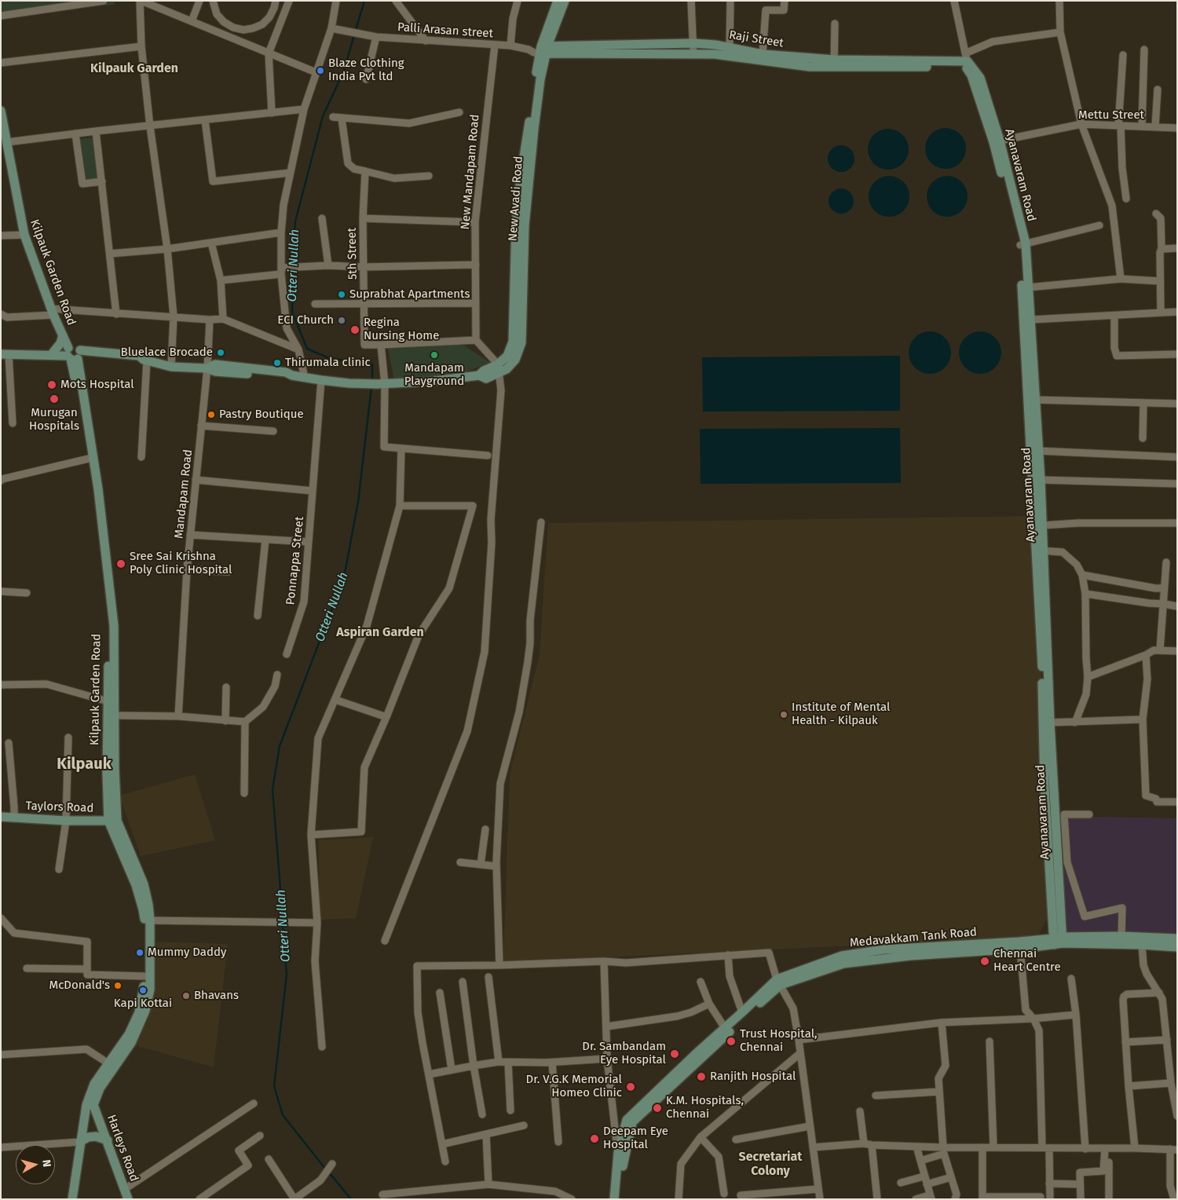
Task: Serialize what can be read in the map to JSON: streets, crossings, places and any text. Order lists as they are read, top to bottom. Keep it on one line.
{"streets":{"main road":["Raji Street","Ayanavaram Road","New Avadi Road","Kilpauk Garden Road","Taylors Road","Medavakkam Tank Road","Harleys Road"],"street":["Palli Arasan street","Mettu Street","New Mandapam Road","5th Street","Mandapam Road","Ponnappa Street"]},"crossings":[["Palli Arasan street","Raji Street"],["Palli Arasan street","New Mandapam Road"],["Palli Arasan street","New Avadi Road"],["Raji Street","Ayanavaram Road"],["Raji Street","New Avadi Road"],["Mettu Street","Ayanavaram Road"],["Ayanavaram Road","Medavakkam Tank Road"],["New Avadi Road","Kilpauk Garden Road"],["New Avadi Road","Mandapam Road"],["New Avadi Road","Ponnappa Street"],["Kilpauk Garden Road","Taylors Road"]],"districts":["Kilpauk Garden","Aspiran Garden","Kilpauk","Secretariat Colony"],"water":["Otteri Nullah"],"places":["Blaze Clothing India Pvt ltd","Suprabhat Apartments","ECI Church","Regina Nursing Home","Bluelace Brocade","Mandapam Playground","Thirumala clinic","Mots Hospital","Murugan Hospitals","Pastry Boutique","Sree Sai Krishna Poly Clinic Hospital","Institute of Mental Health - Kilpauk","Mummy Daddy","Chennai Heart Centre","McDonald's","Kapi Kottai","Bhavans","Trust Hospital, Chennai","Dr. Sambandam Eye Hospital","Ranjith Hospital","Dr. V.G.K Memorial Homeo Clinic","K.M. Hospitals, Chennai","Deepam Eye Hospital"],"north":"right"}
